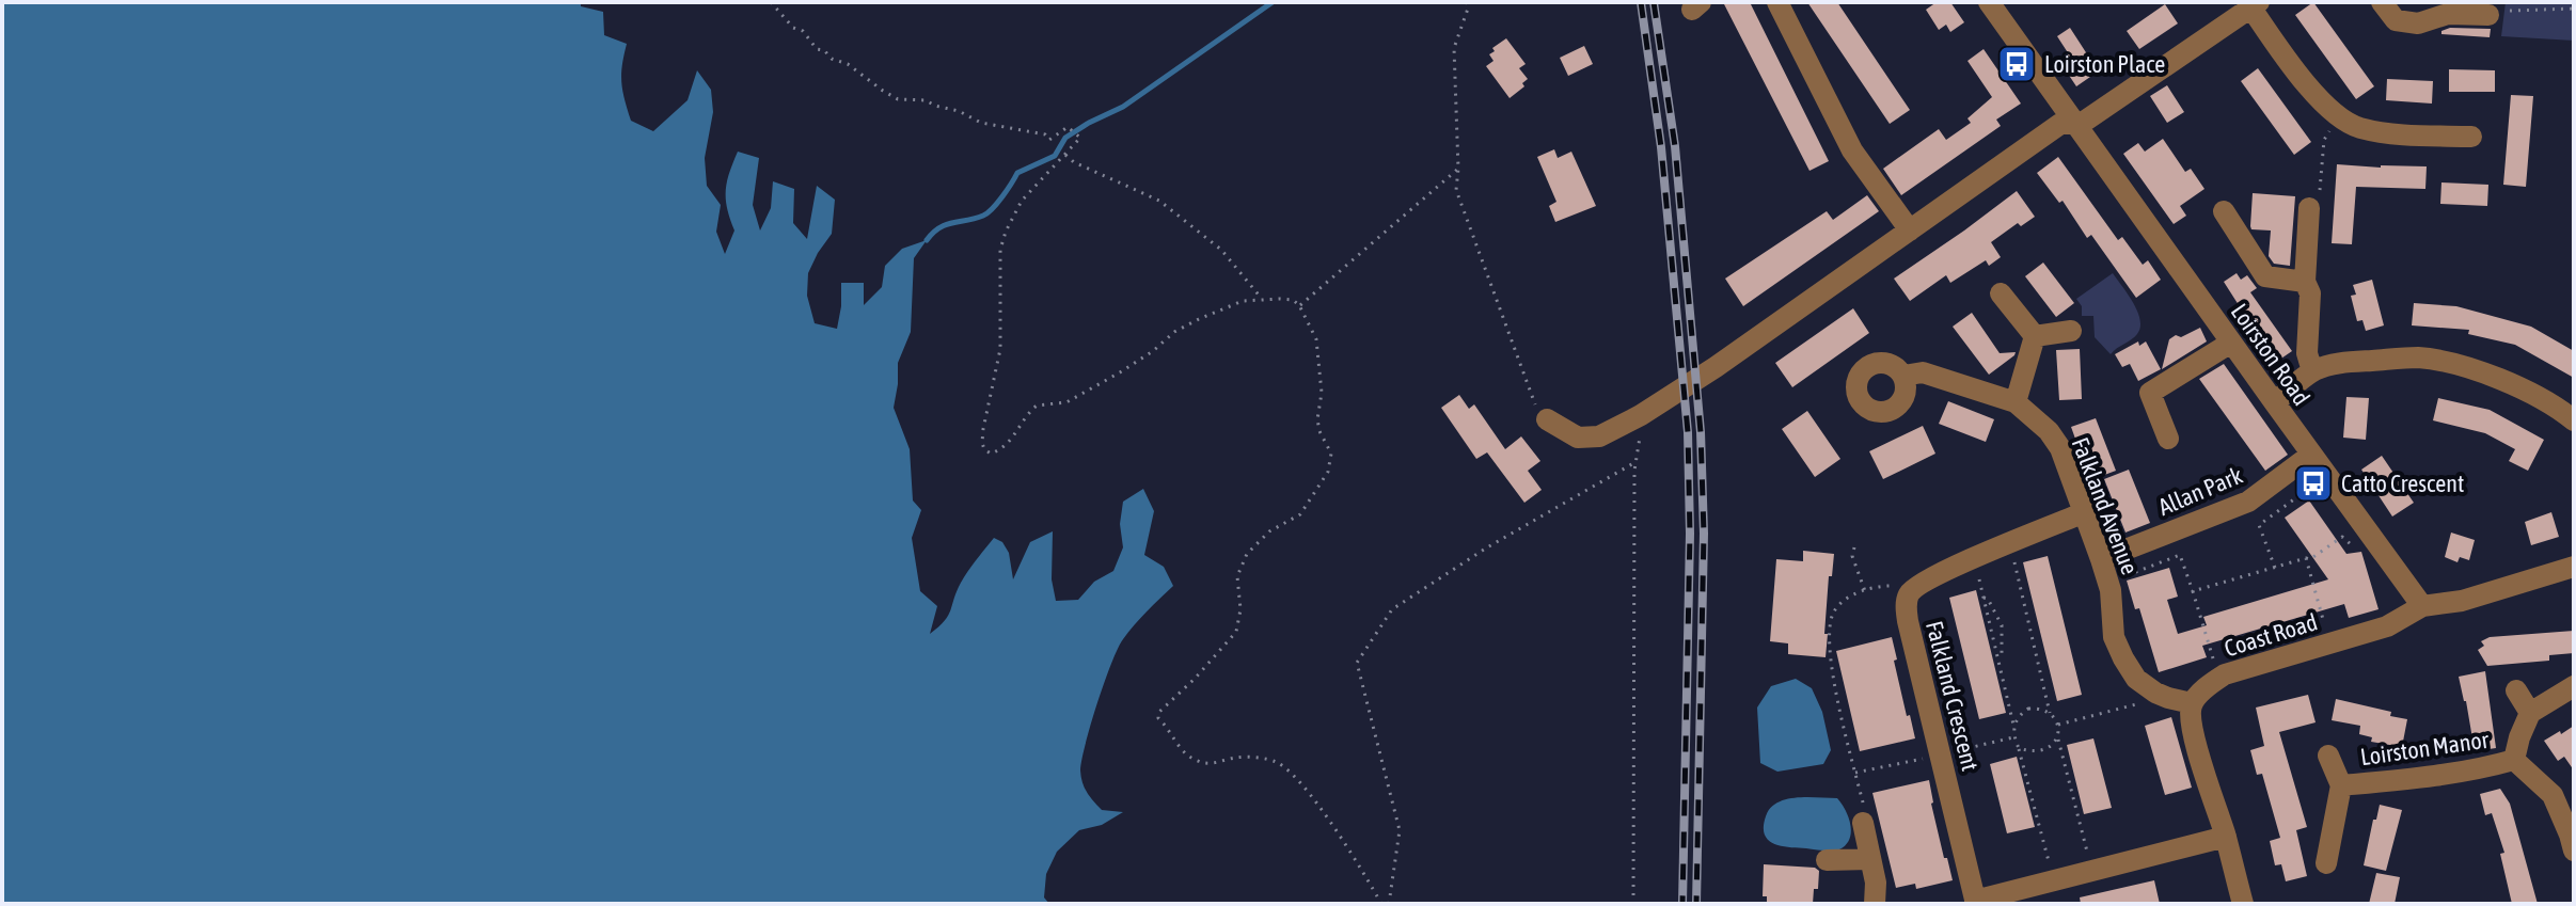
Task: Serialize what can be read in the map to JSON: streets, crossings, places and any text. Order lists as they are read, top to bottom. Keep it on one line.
{"streets":{"street":["Loirston Road","Allan Park","Falkland Avenue","Coast Road","Falkland Crescent","Loirston Manor"]},"crossings":[["Loirston Road","Allan Park"],["Loirston Road","Coast Road"],["Allan Park","Falkland Avenue"],["Falkland Avenue","Coast Road"],["Falkland Avenue","Falkland Crescent"]],"places":{"bus stop":["Loirston Place","Catto Crescent"]}}
